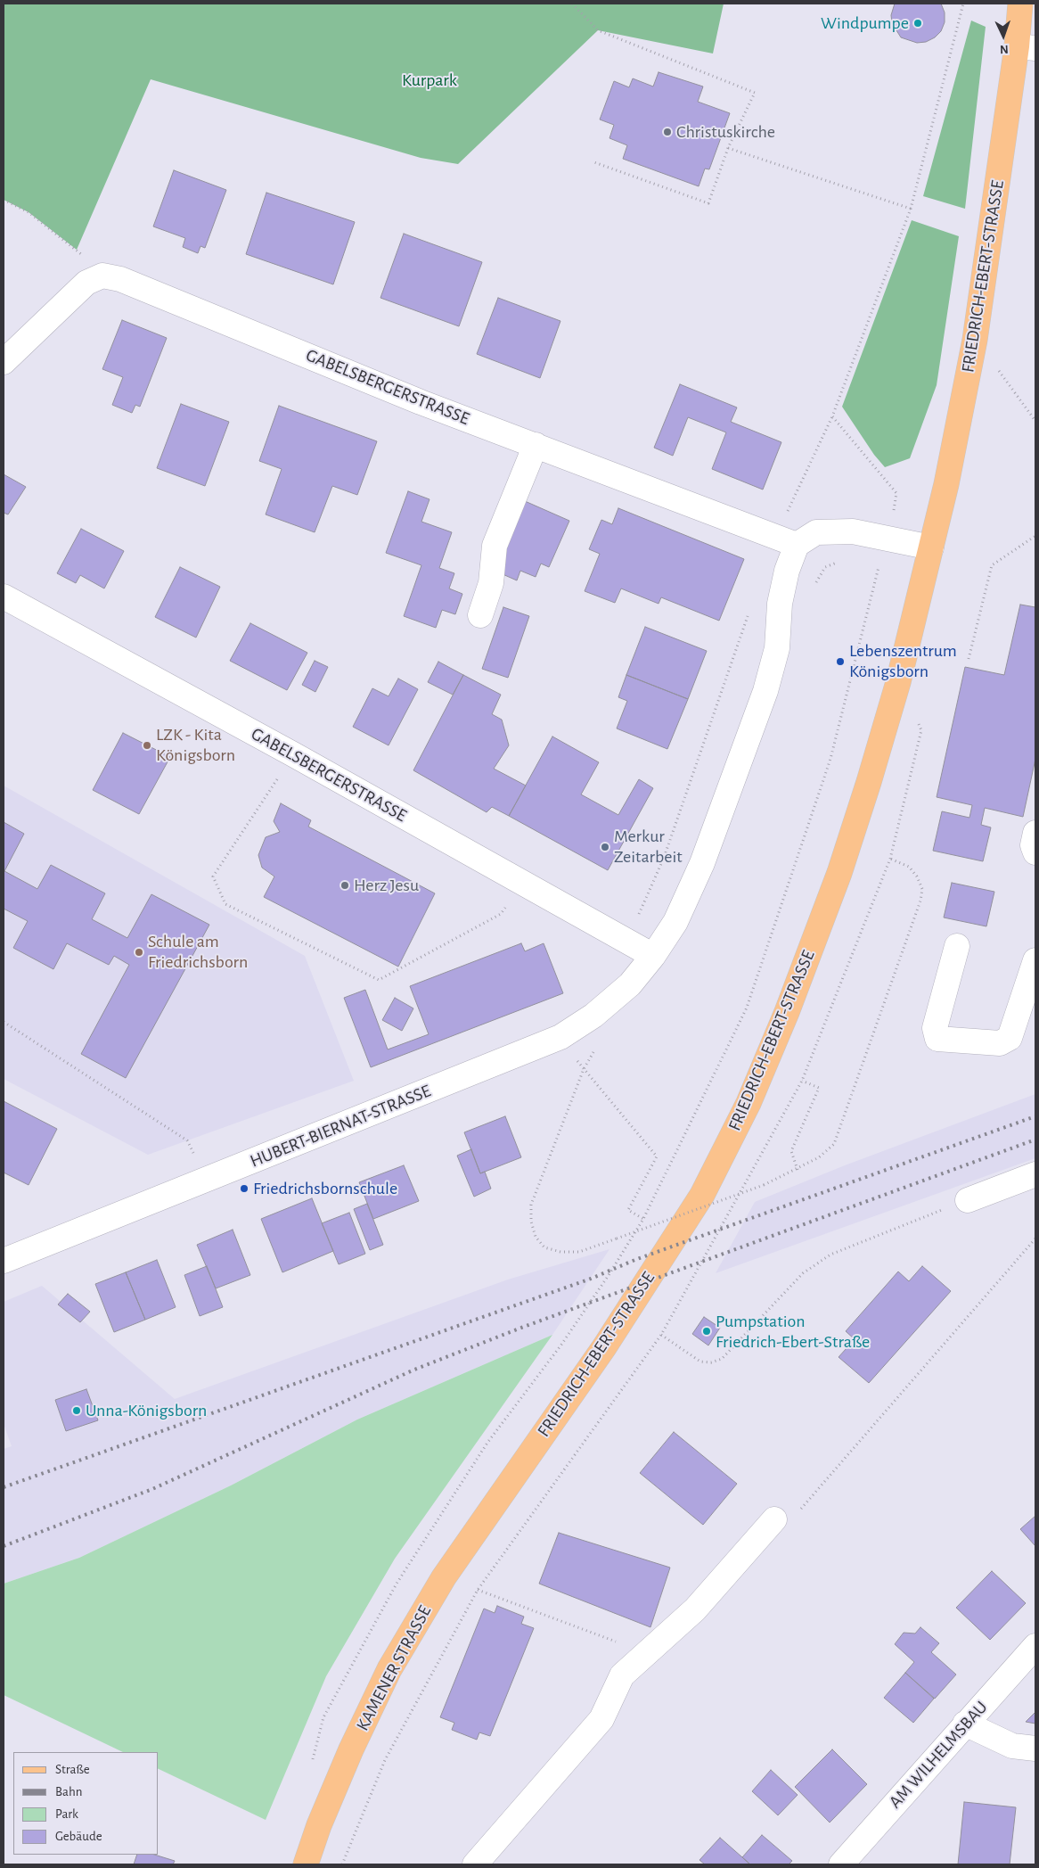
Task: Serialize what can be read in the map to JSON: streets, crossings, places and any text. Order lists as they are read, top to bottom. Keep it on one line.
{"streets":{"main road":["FRIEDRICH-EBERT-STRASSE","KAMENER STRASSE"],"street":["GABELSBERGERSTRASSE","HUBERT-BIERNAT-STRASSE","AM WILHELMSBAU"]},"crossings":[["FRIEDRICH-EBERT-STRASSE","KAMENER STRASSE"],["GABELSBERGERSTRASSE","HUBERT-BIERNAT-STRASSE"]],"parks":["Kurpark"],"places":["Windpumpe","Christuskirche","Lebenszentrum Königsborn","LZK - Kita Königsborn","Merkur Zeitarbeit","Herz Jesu","Schule am Friedrichsborn","Friedrichsbornschule","Pumpstation Friedrich-Ebert-Straße","Unna-Königsborn"],"legend":["Straße","Bahn","Park","Gebäude"],"north":"bottom"}
